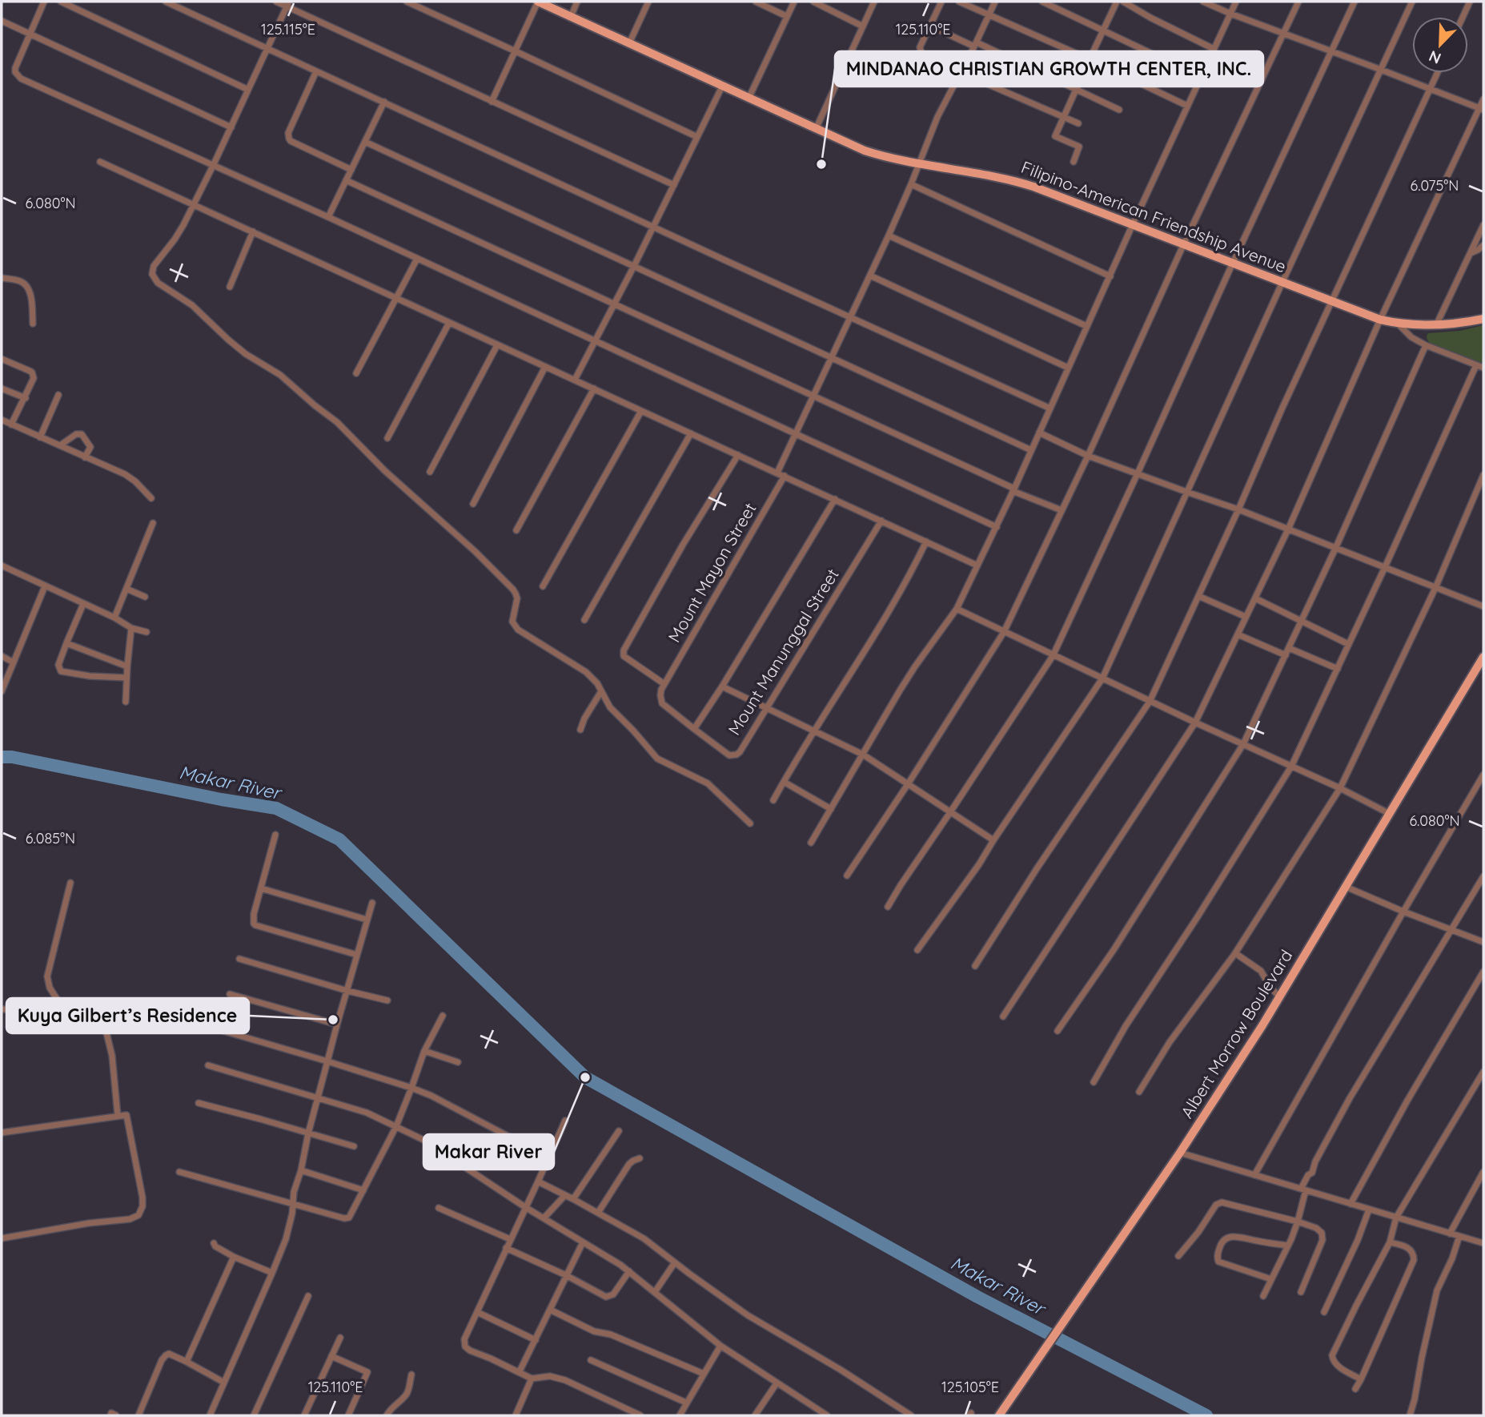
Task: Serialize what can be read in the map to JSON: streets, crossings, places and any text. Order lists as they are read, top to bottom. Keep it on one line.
{"streets":{"main road":["Filipino-American Friendship Avenue","Albert Morrow Boulevard"],"street":["Mount Mayon Street","Mount Manunggal Street"]},"water":["Makar River"],"places":["MINDANAO CHRISTIAN GROWTH CENTER, INC.","Kuya Gilbert’s Residence","Makar River"],"north":"bottom left","coordinates":["125.115°E","125.110°E","6.075°N","6.080°N","6.085°N","125.105°E"]}
